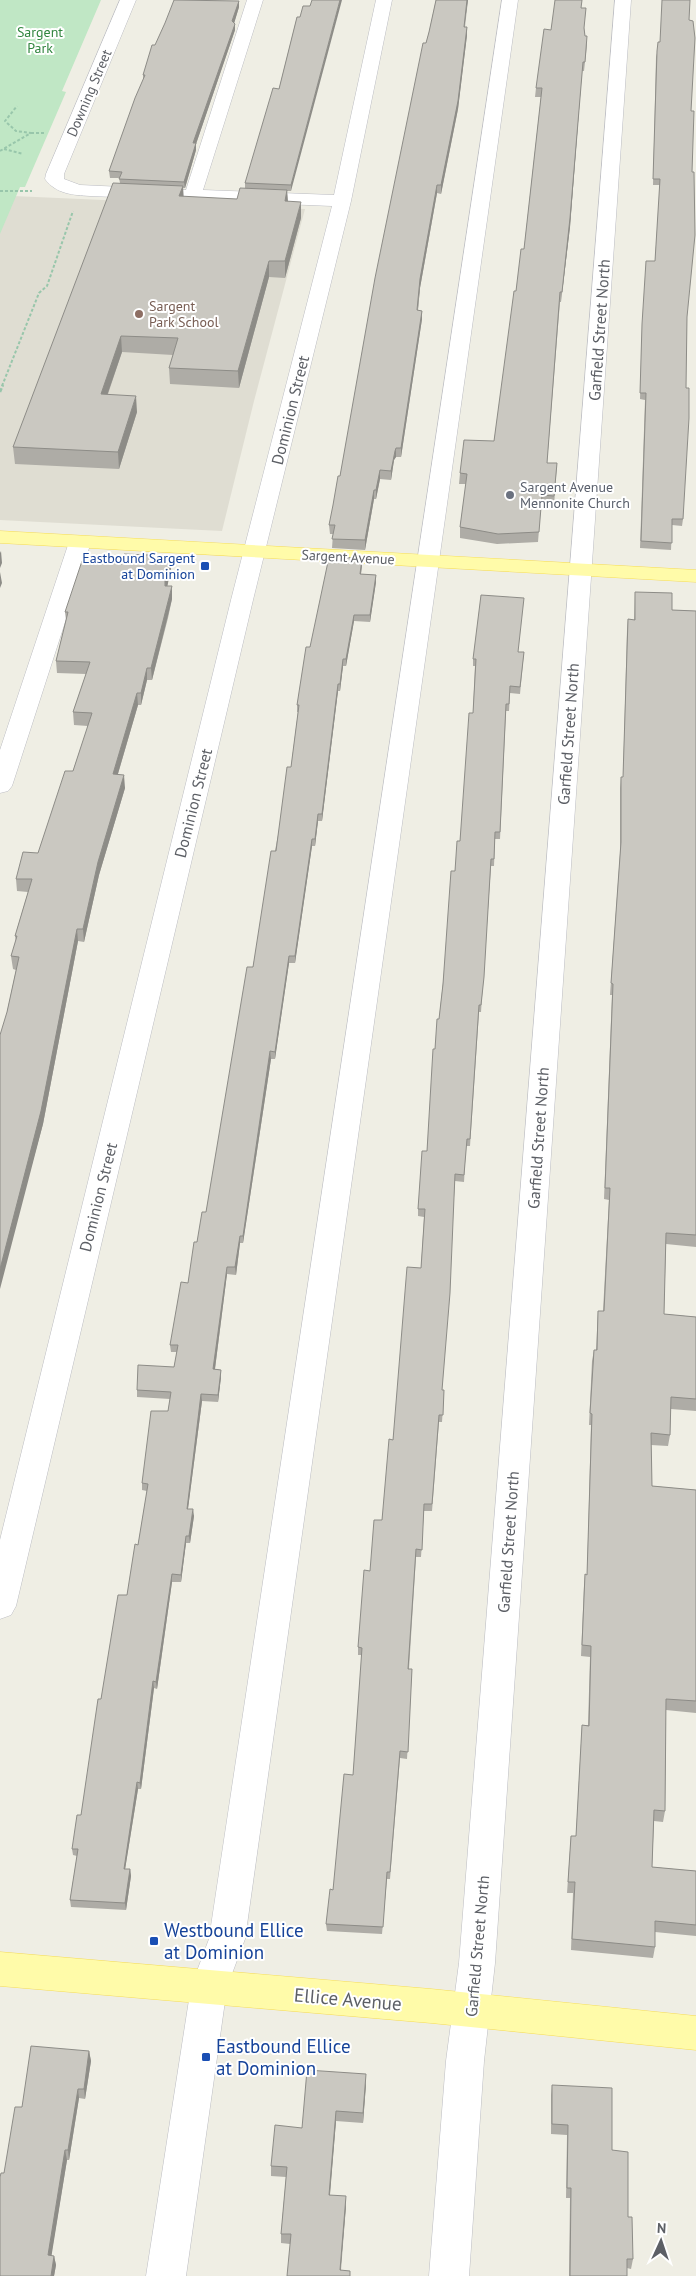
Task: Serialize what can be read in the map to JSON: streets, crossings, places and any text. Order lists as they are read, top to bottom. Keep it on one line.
{"streets":{"main road":["Sargent Avenue","Ellice Avenue"],"street":["Downing Street","Garfield Street North","Dominion Street"]},"crossings":[["Garfield Street North","Sargent Avenue"],["Garfield Street North","Ellice Avenue"],["Dominion Street","Sargent Avenue"]],"parks":["Sargent Park"],"places":{"other":["Sargent Park School","Sargent Avenue Mennonite Church"],"transit":["Eastbound Sargent at Dominion","Westbound Ellice at Dominion","Eastbound Ellice at Dominion"]},"north":"top"}
